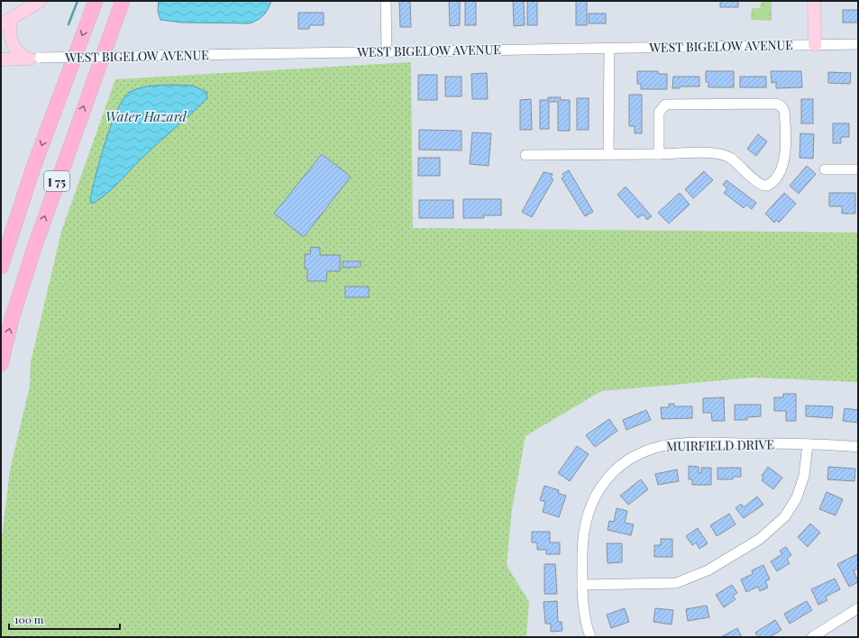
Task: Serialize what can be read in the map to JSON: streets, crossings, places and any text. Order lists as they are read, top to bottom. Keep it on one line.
{"streets":{"highway":["I 75"],"main road":["WEST BIGELOW AVENUE"],"street":["MUIRFIELD DRIVE"]},"water":["Water Hazard"],"scale_bar":"100 m"}
